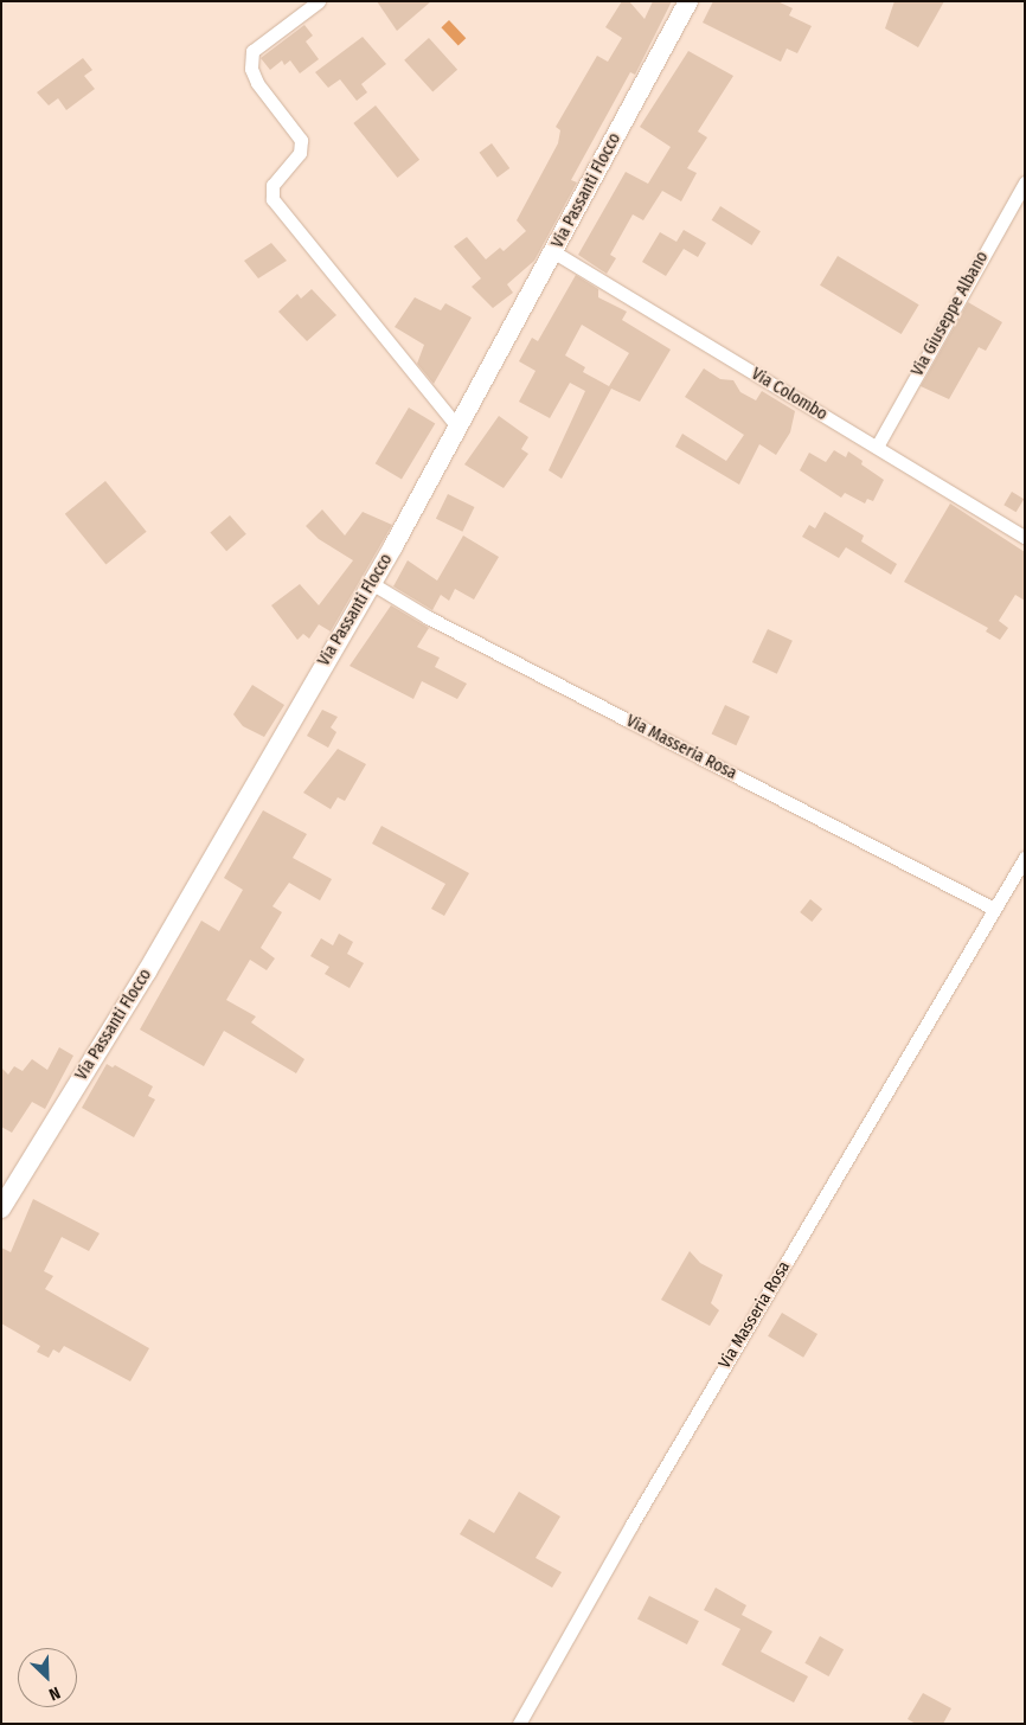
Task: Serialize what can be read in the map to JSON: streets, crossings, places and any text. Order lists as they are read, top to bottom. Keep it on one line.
{"streets":{"main road":["Via Passanti Flocco"],"street":["Via Giuseppe Albano","Via Colombo","Via Masseria Rosa"]},"crossings":[["Via Passanti Flocco","Via Colombo"],["Via Passanti Flocco","Via Masseria Rosa"],["Via Giuseppe Albano","Via Colombo"]],"north":"bottom right"}
